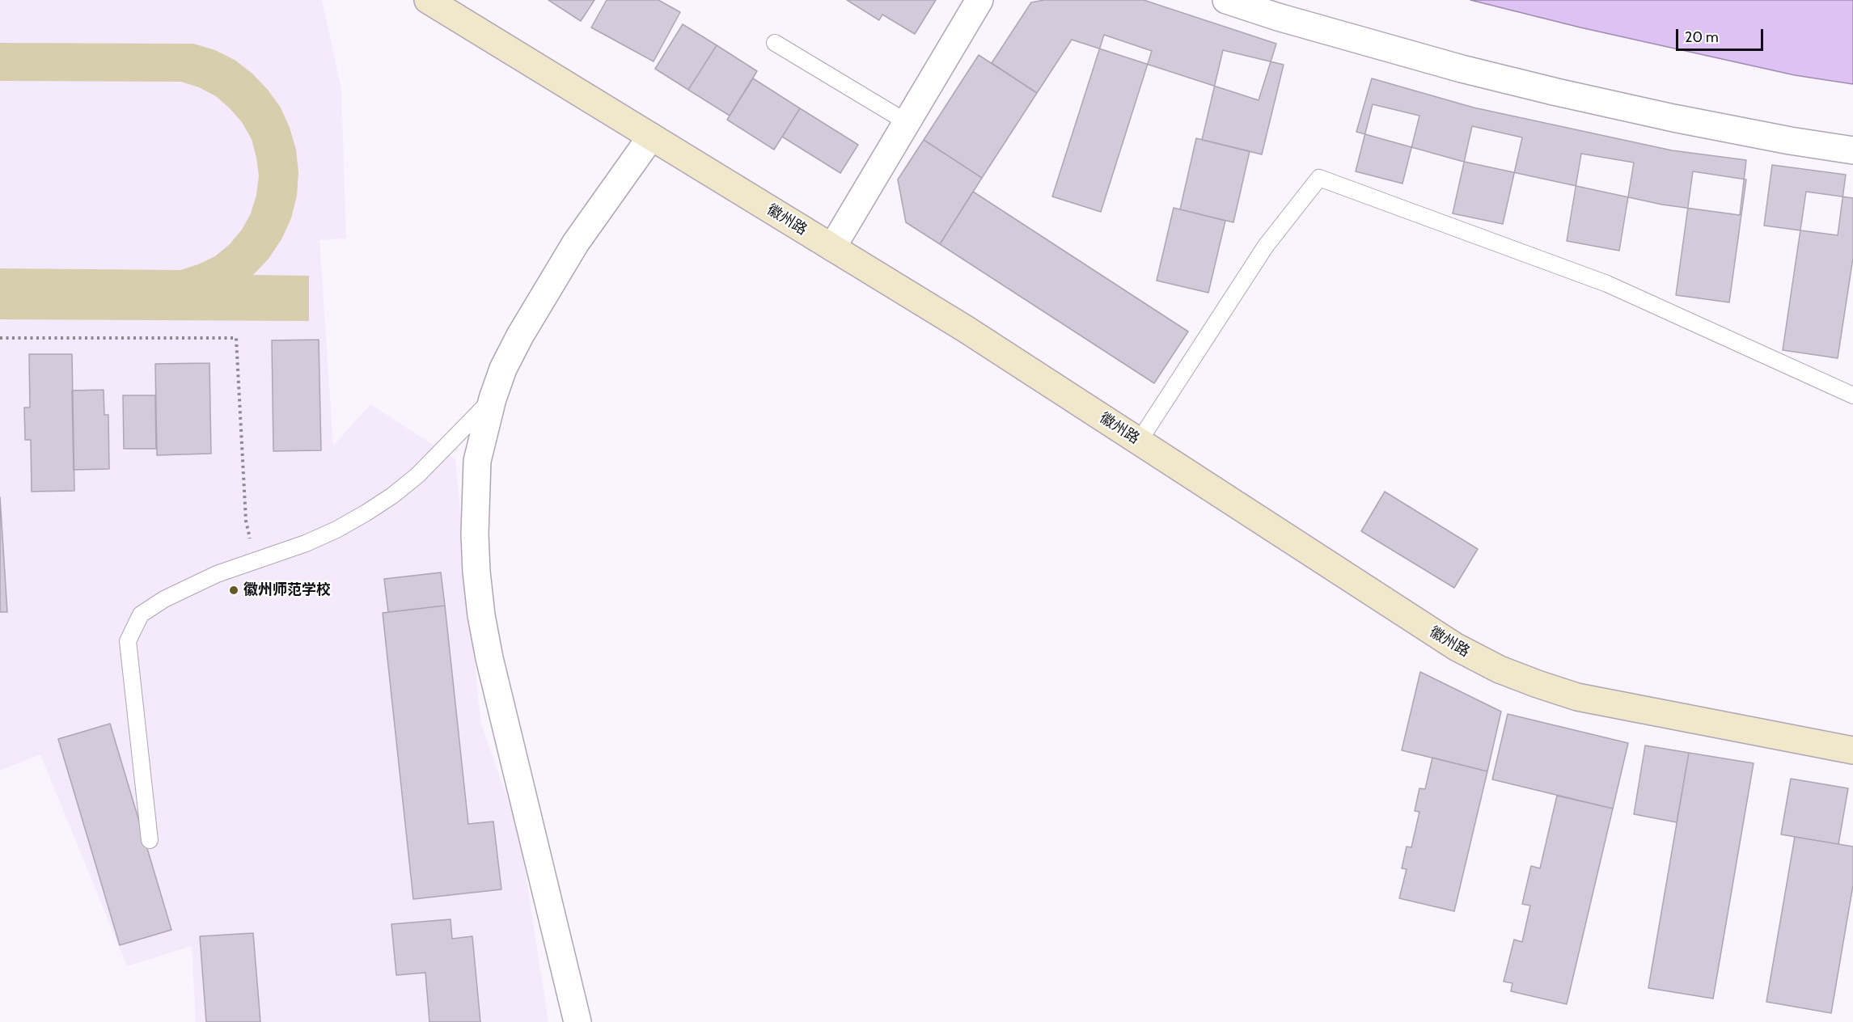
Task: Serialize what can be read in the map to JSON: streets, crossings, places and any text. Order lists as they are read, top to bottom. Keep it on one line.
{"streets":{"main road":["徽州路"]},"places":["徽州师范学校"],"scale_bar":"20 m"}
